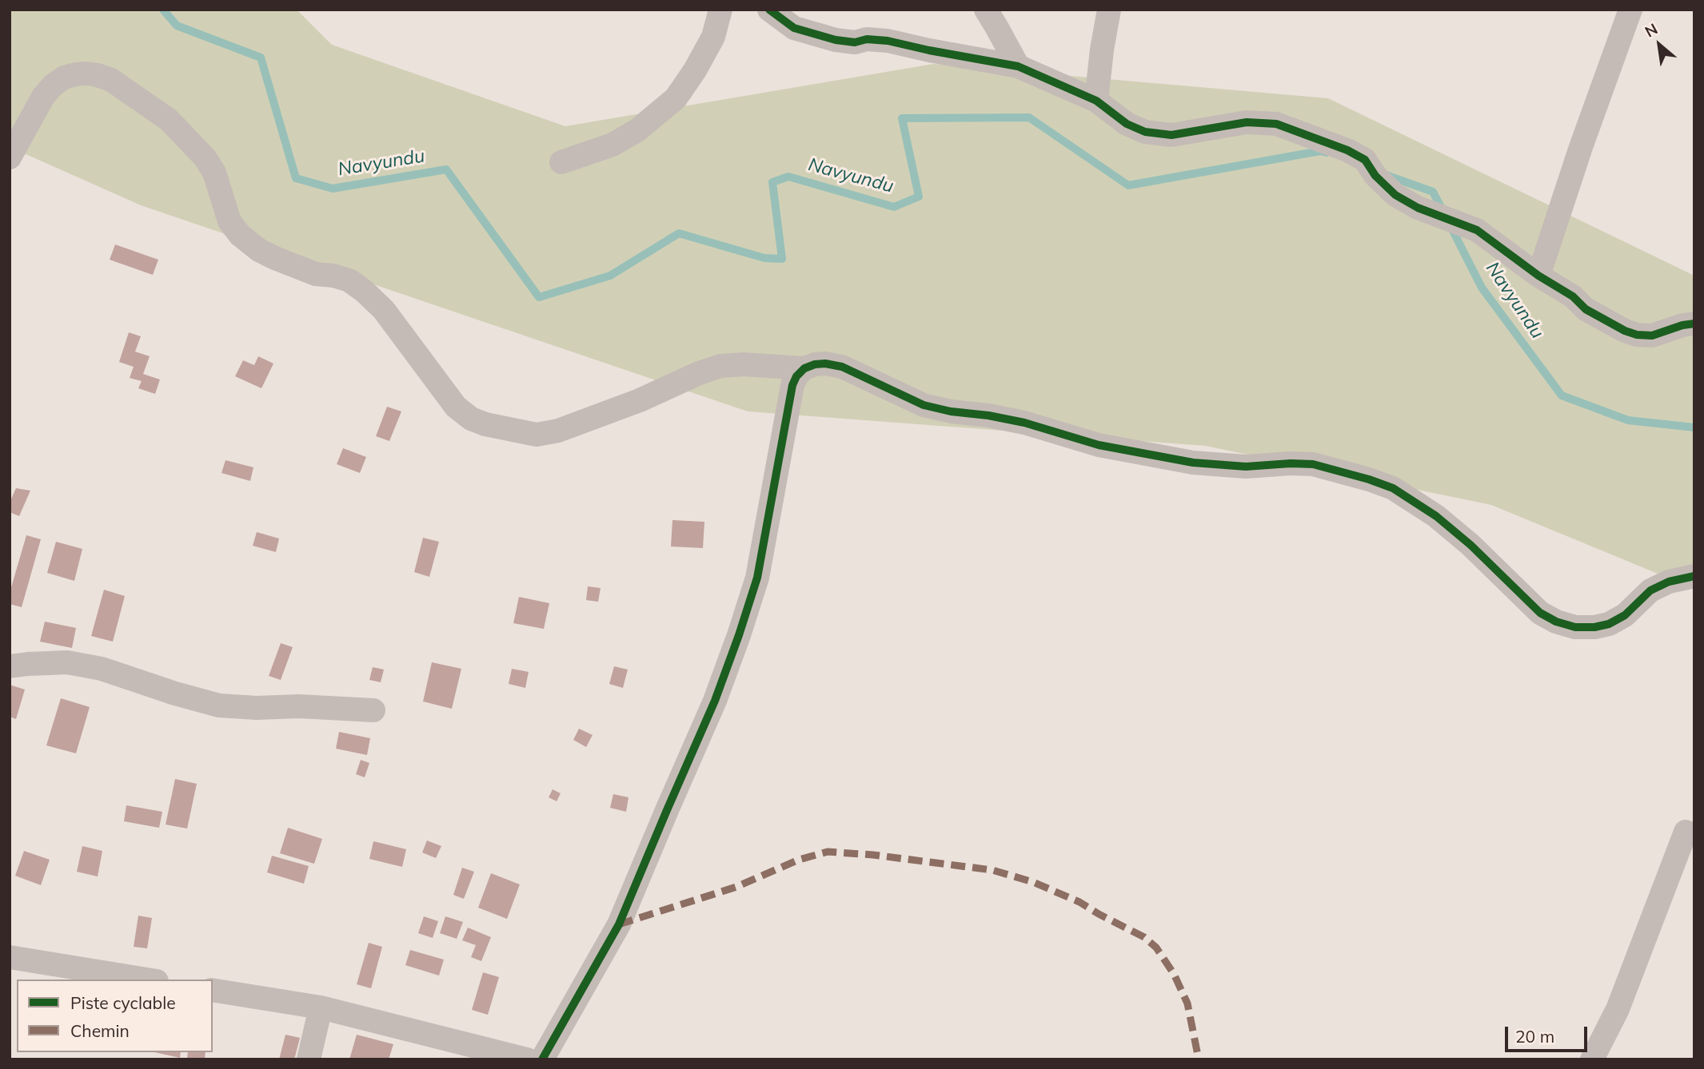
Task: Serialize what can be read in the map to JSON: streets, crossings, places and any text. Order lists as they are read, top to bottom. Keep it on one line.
{"water":["Navyundu"],"legend":["Piste cyclable","Chemin"],"scale_bar":"20 m","north":"top left"}
